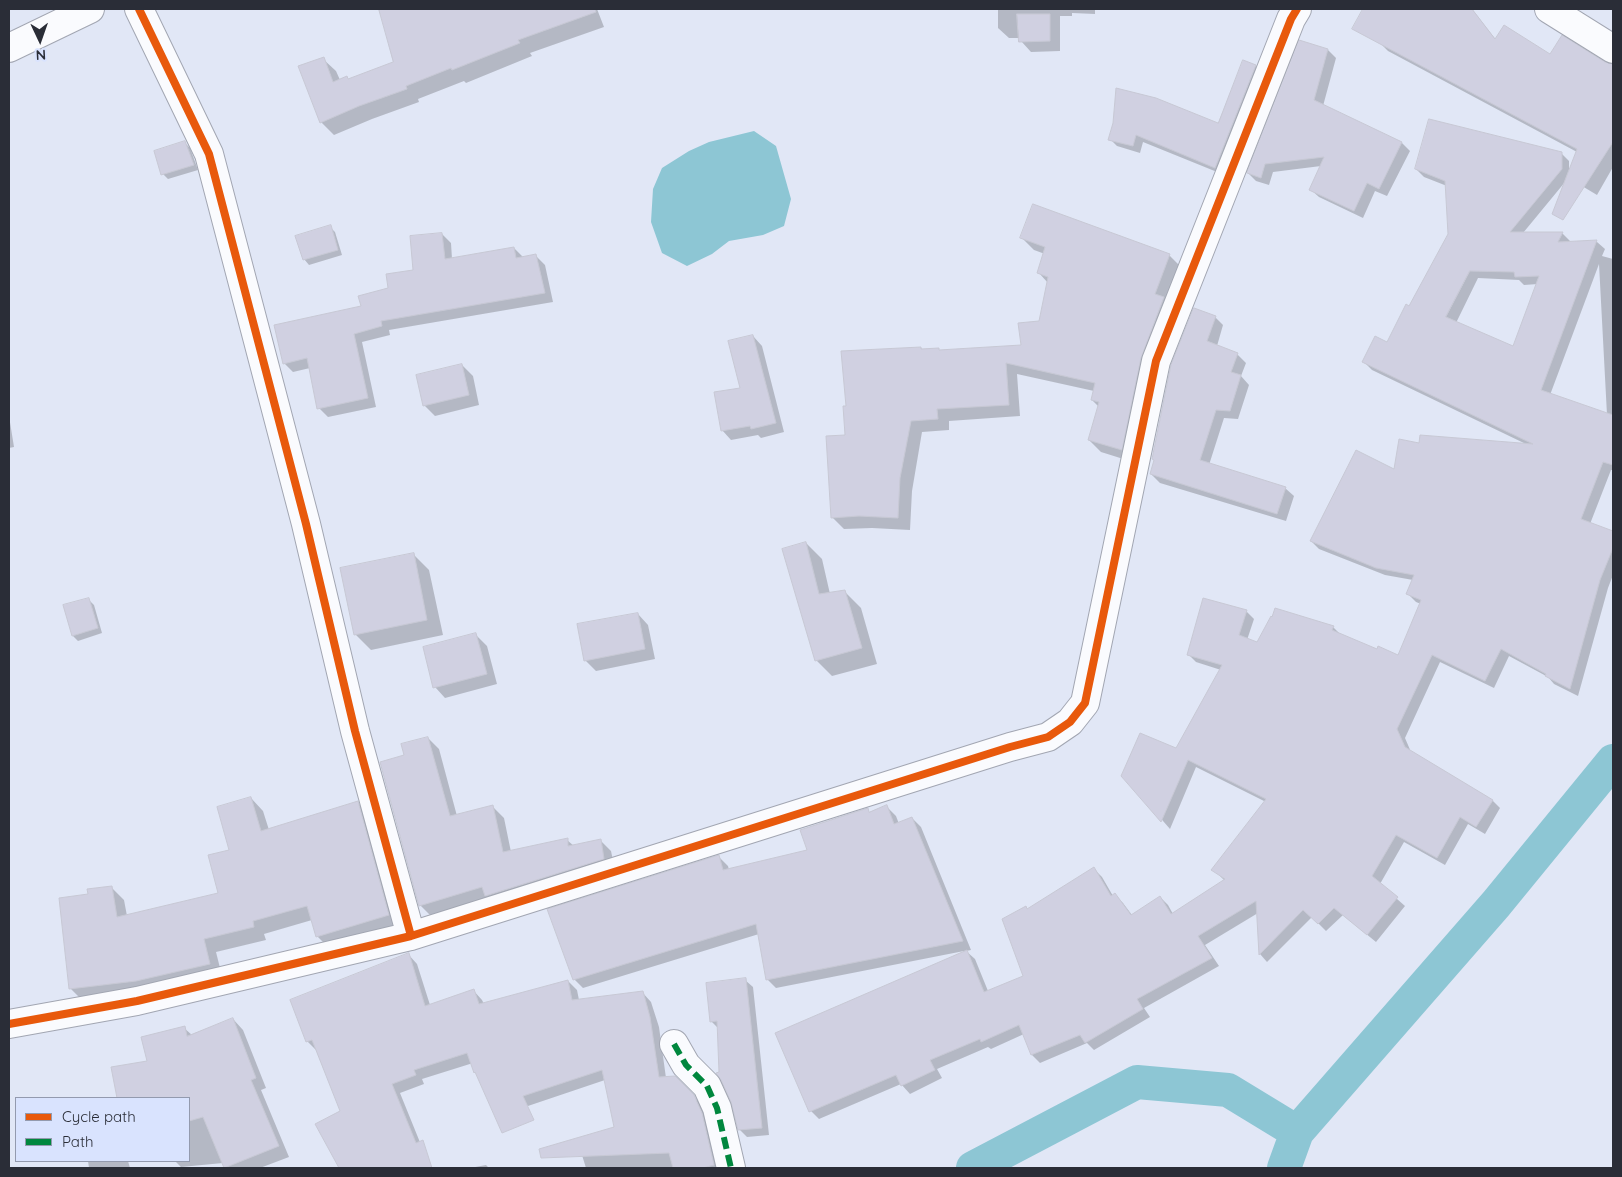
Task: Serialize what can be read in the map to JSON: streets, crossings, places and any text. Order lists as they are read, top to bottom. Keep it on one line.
{"legend":["Cycle path","Path"],"north":"bottom"}
